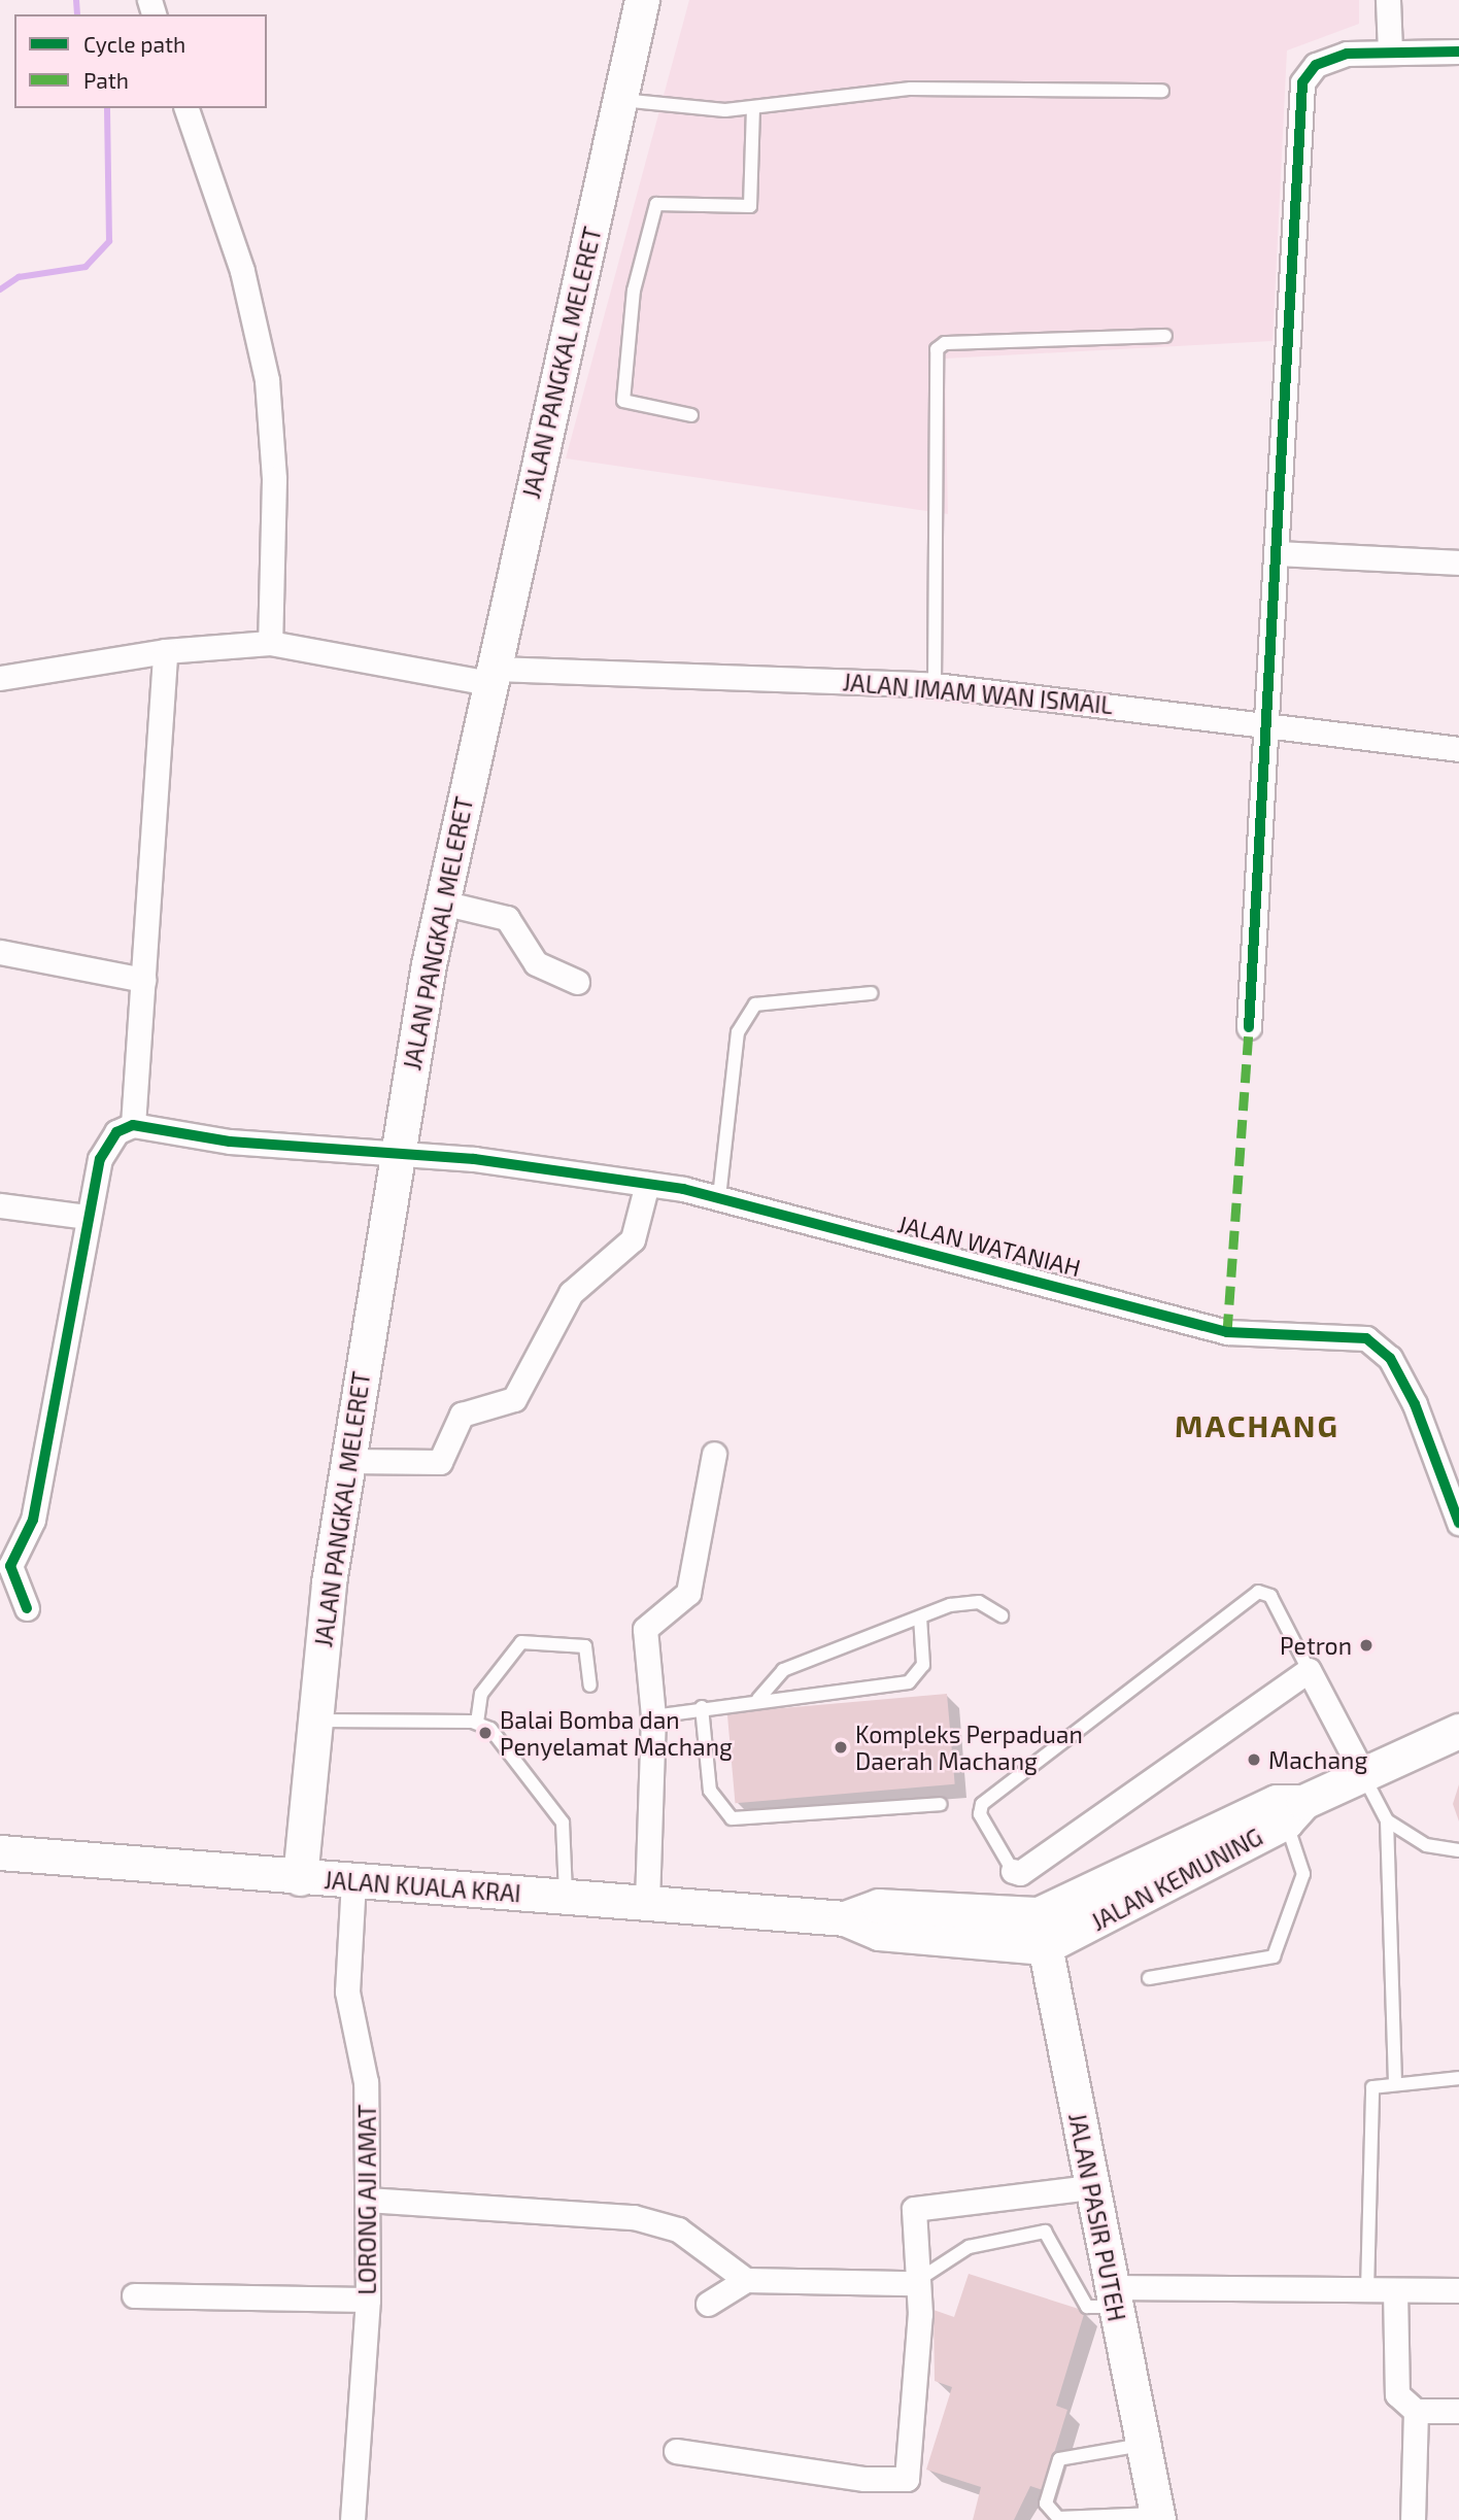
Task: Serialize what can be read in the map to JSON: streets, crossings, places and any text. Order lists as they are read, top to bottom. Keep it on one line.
{"streets":{"main road":["JALAN PANGKAL MELERET","JALAN KEMUNING","JALAN KUALA KRAI","JALAN PASIR PUTEH"],"street":["JALAN IMAM WAN ISMAIL","JALAN WATANIAH","LORONG AJI AMAT"]},"crossings":[["JALAN PANGKAL MELERET","JALAN IMAM WAN ISMAIL"],["JALAN PANGKAL MELERET","JALAN WATANIAH"],["JALAN PANGKAL MELERET","JALAN KUALA KRAI"],["JALAN KEMUNING","JALAN KUALA KRAI"],["JALAN KEMUNING","JALAN PASIR PUTEH"],["JALAN KUALA KRAI","LORONG AJI AMAT"],["JALAN KUALA KRAI","JALAN PASIR PUTEH"]],"districts":["MACHANG"],"places":["Petron","Balai Bomba dan Penyelamat Machang","Kompleks Perpaduan Daerah Machang","Machang"],"legend":["Cycle path","Path"]}
